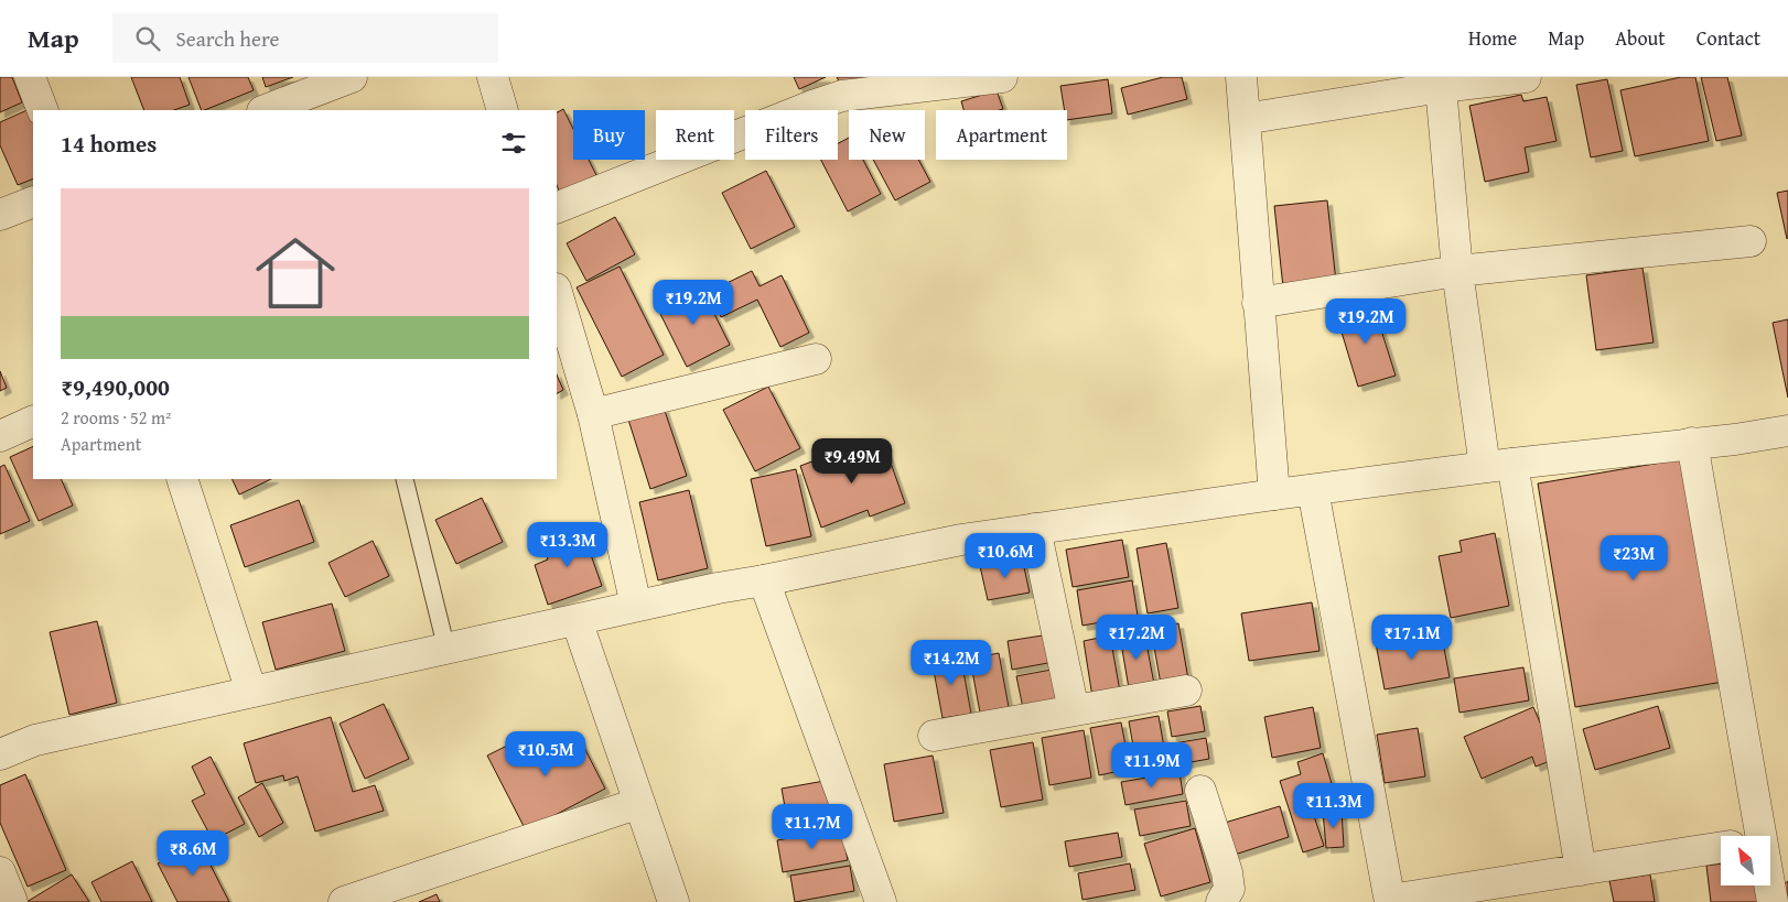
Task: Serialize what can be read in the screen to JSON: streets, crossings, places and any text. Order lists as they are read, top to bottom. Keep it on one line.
{"north":"top left","page":{"header":"Map","search":"Search here","nav":["Home","Map","About","Contact"],"chip":["Buy","Rent","Filters","New","Apartment"],"heading":"14 homes","list":[{"name":"₹9,490,000","note":"2 rooms · 52 m² · Apartment"}],"price":["₹19.2M","₹19.2M","₹9.49M","₹13.3M","₹10.6M","₹23M","₹17.2M","₹17.1M","₹14.2M","₹10.5M","₹11.9M","₹11.3M","₹11.7M","₹8.6M"]}}
